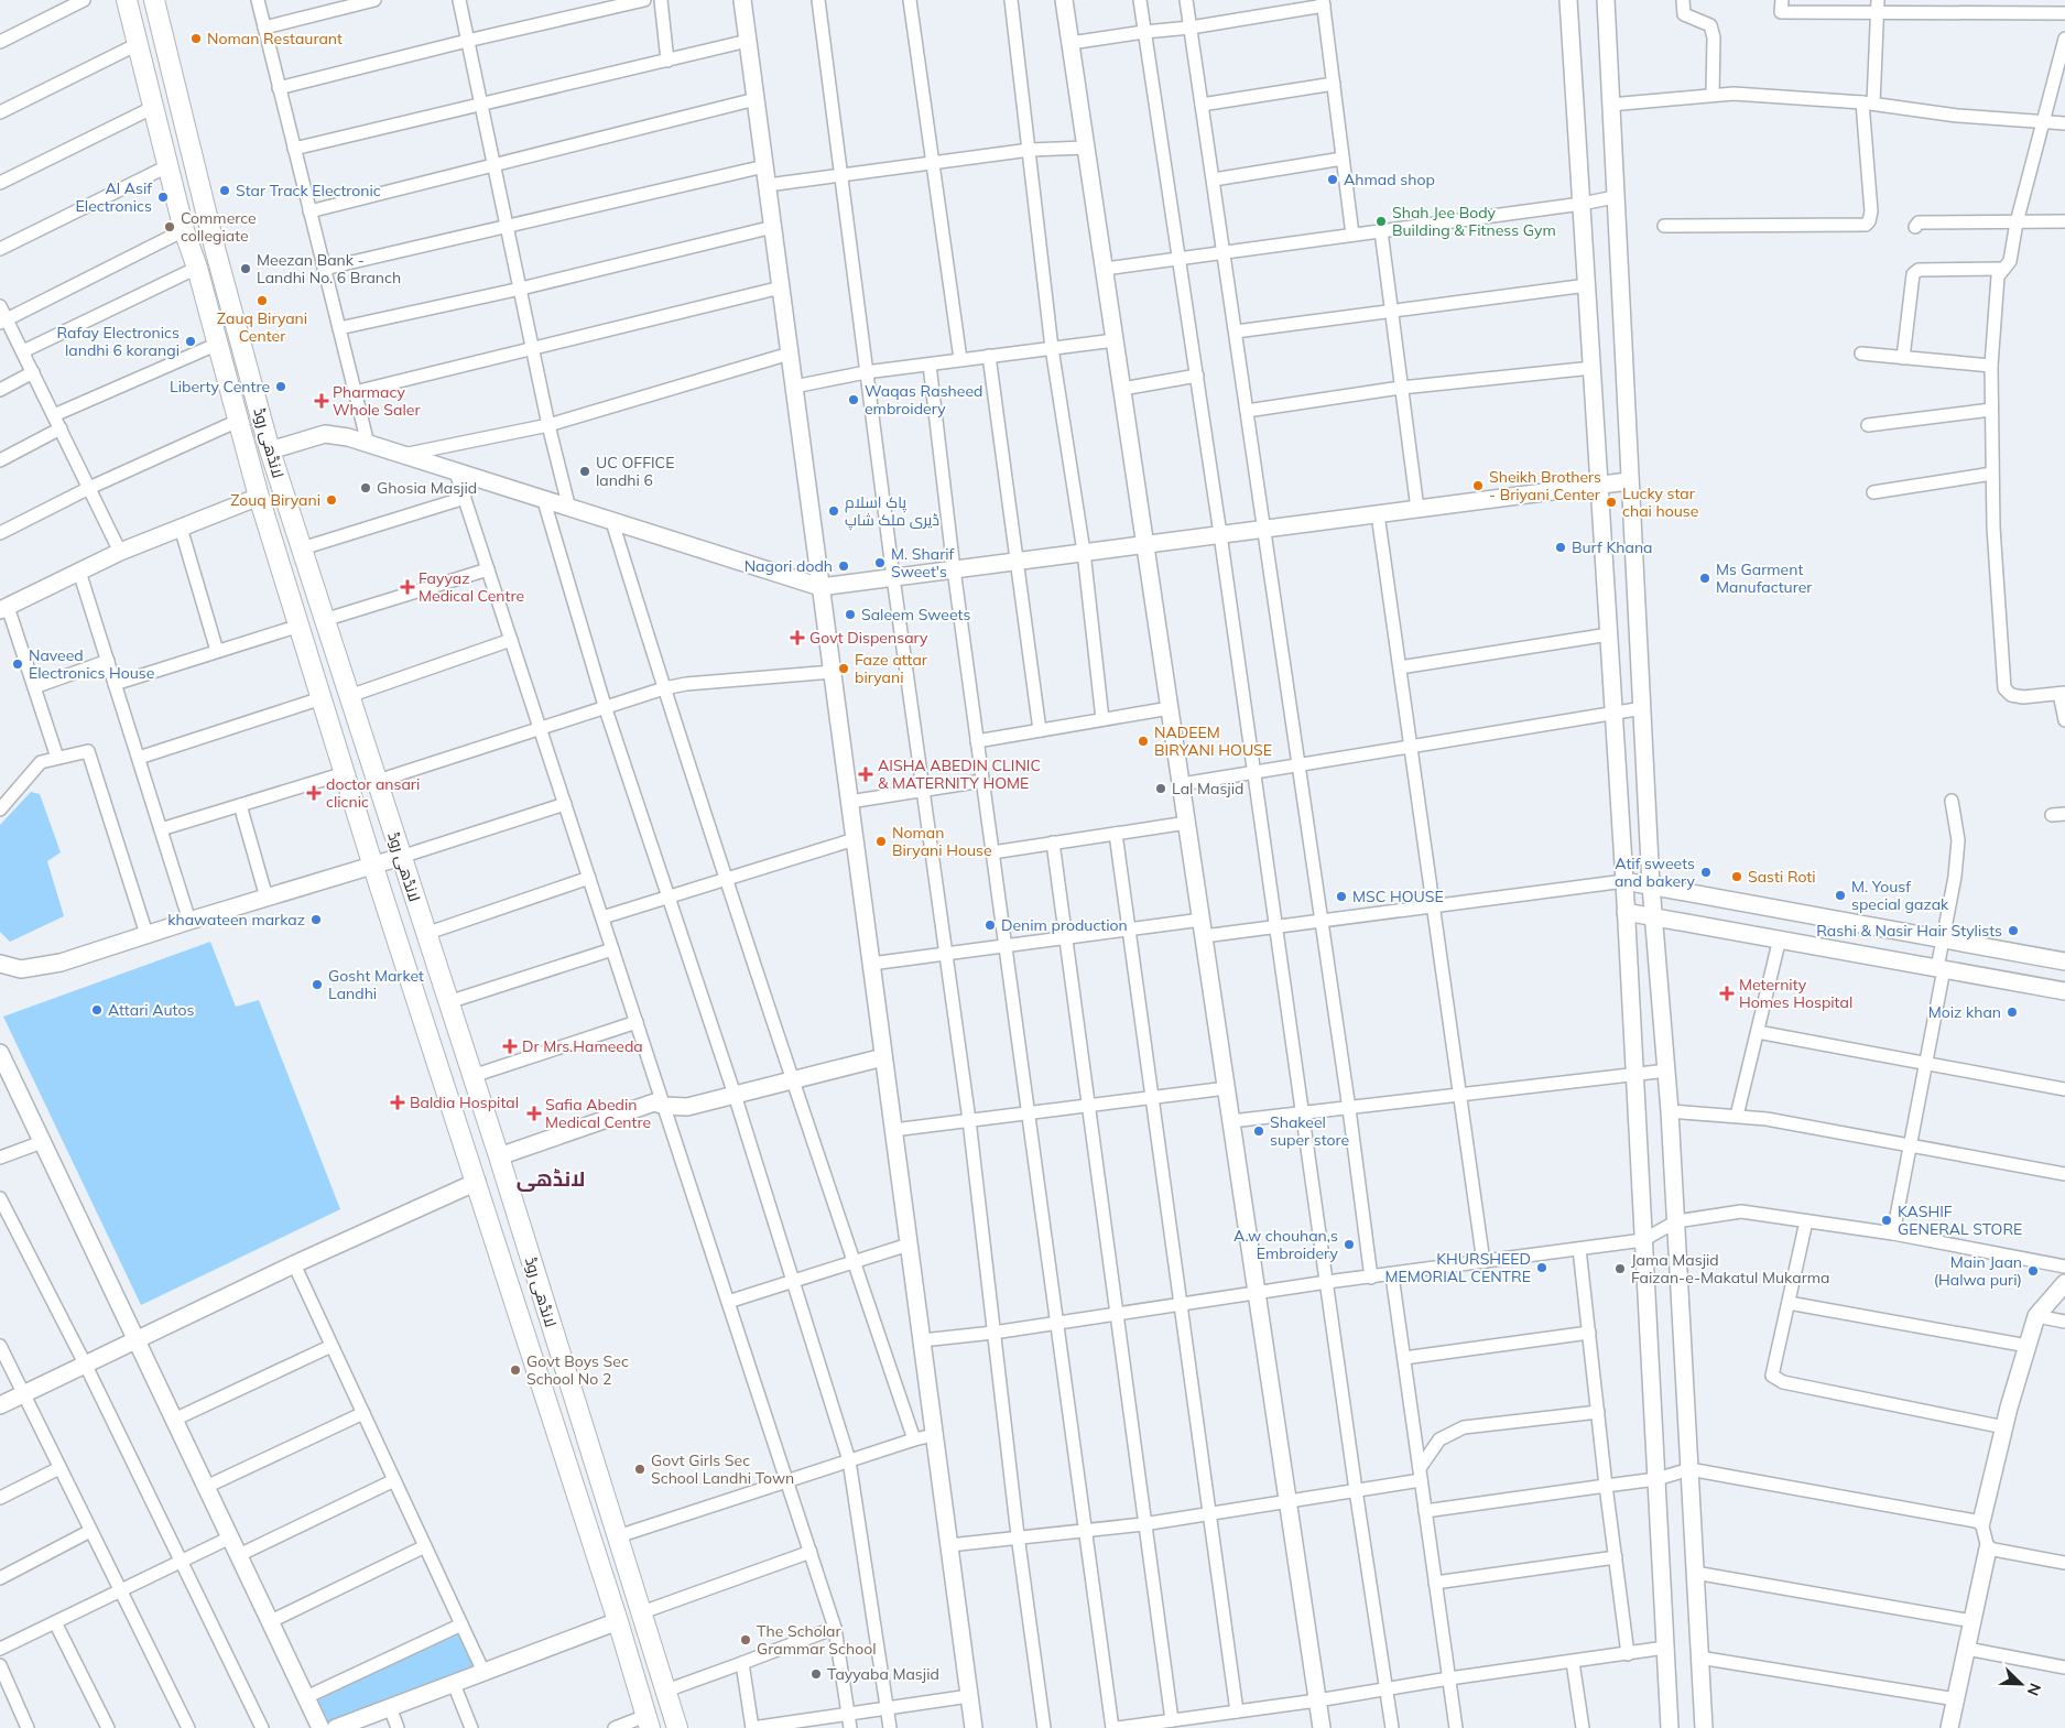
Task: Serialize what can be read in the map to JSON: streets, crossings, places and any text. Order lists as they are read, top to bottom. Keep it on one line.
{"streets":{"main road":["لانڈھی روڈ"]},"districts":["لانڈھی"],"places":{"other":["Noman Restaurant","Ahmad shop","Star Track Electronic","Al Asif Electronics","Shah Jee Body Building & Fitness Gym","Commerce collegiate","Meezan Bank - Landhi No. 6 Branch","Zauq Biryani Center","Rafay Electronics landhi 6 korangi","Liberty Centre","Waqas Rasheed embroidery","UC OFFICE landhi 6","Sheikh Brothers - Briyani Center","Ghosia Masjid","Zouq Biryani","Lucky star chai house","پاک اسلام ڈیری ملک شاپ","Burf Khana","M. Sharif Sweet's","Nagori dodh","Ms Garment Manufacturer","Saleem Sweets","Naveed Electronics House","Faze attar biryani","NADEEM BIRYANI HOUSE","Lal Masjid","Noman Biryani House","Atif sweets and bakery","Sasti Roti","M. Yousf special gazak","MSC HOUSE","khawateen markaz","Denim production","Rashi & Nasir Hair Stylists","Gosht Market Landhi","Attari Autos","Moiz khan","Shakeel super store","KASHIF GENERAL STORE","A.w chouhan,s Embroidery","KHURSHEED MEMORIAL CENTRE","Jama Masjid Faizan-e-Makatul Mukarma","Main Jaan (Halwa puri)","Govt Boys Sec School No 2","Govt Girls Sec School Landhi Town","The Scholar Grammar School","Tayyaba Masjid"],"health":["Pharmacy Whole Saler","Fayyaz Medical Centre","Govt Dispensary","AISHA ABEDIN CLINIC & MATERNITY HOME","doctor ansari clicnic","Meternity Homes Hospital","Dr Mrs.Hameeda","Baldia Hospital","Safia Abedin Medical Centre"]},"north":"bottom right"}
